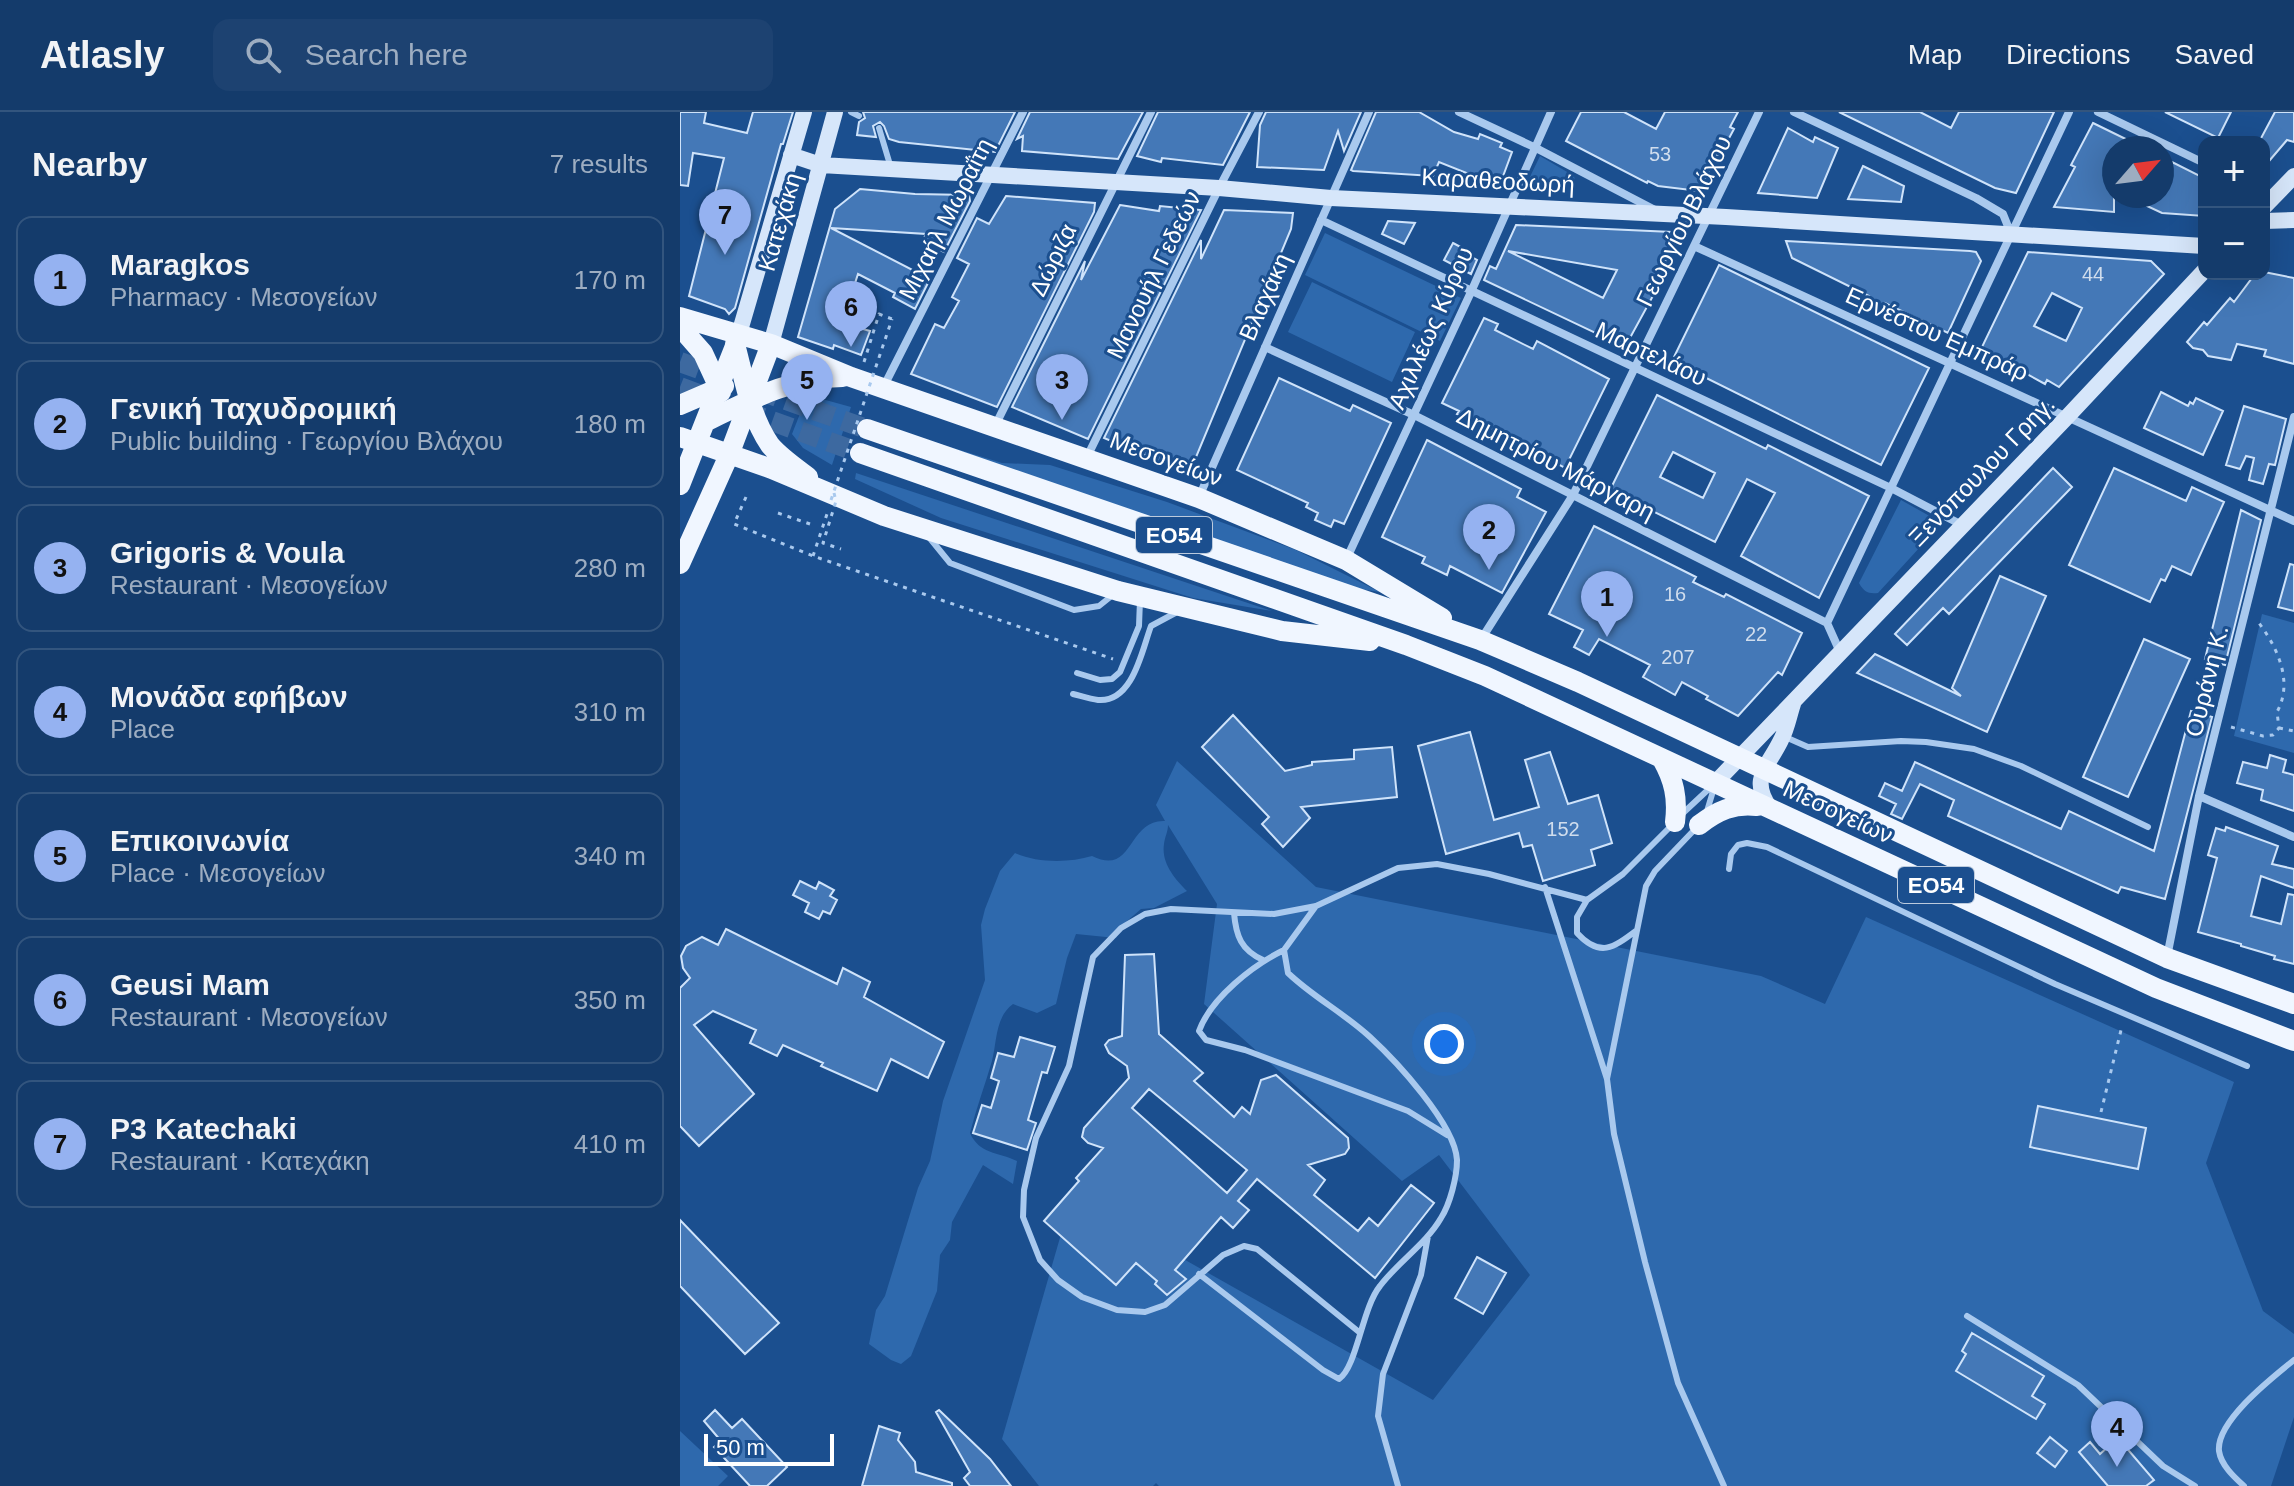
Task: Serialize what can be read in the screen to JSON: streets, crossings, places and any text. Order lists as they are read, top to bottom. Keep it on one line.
{"streets":{"main road":["Μεσογείων","ΕΟ54"],"street":["Καραθεοδωρή","Μιχαήλ Μωραΐτη","Γεωργίου Βλάχου","Κατεχάκη","Δώριζα","Μανουήλ Γεδεών","Βλαχάκη","Αχιλλέως Κύρου","Ερνέστου Εμπράρ","Μαρτελάου","Δημητρίου Μάργαρη","Ξενόπουλου Γρηγ.","Ουράνη Κ."]},"crossings":[["Καραθεοδωρή","Μιχαήλ Μωραΐτη"],["Καραθεοδωρή","Γεωργίου Βλάχου"],["Καραθεοδωρή","Κατεχάκη"],["Καραθεοδωρή","Δώριζα"],["Καραθεοδωρή","Μανουήλ Γεδεών"],["Καραθεοδωρή","Βλαχάκη"],["Καραθεοδωρή","Αχιλλέως Κύρου"],["Μιχαήλ Μωραΐτη","Μεσογείων"],["Γεωργίου Βλάχου","Ερνέστου Εμπράρ"],["Γεωργίου Βλάχου","Μαρτελάου"],["Γεωργίου Βλάχου","Μεσογείων"],["Γεωργίου Βλάχου","Δημητρίου Μάργαρη"],["Κατεχάκη","Μεσογείων"],["Δώριζα","Μεσογείων"],["Μανουήλ Γεδεών","Μεσογείων"],["Βλαχάκη","Μαρτελάου"],["Βλαχάκη","Μεσογείων"],["Βλαχάκη","Δημητρίου Μάργαρη"],["Αχιλλέως Κύρου","Μαρτελάου"],["Αχιλλέως Κύρου","Μεσογείων"],["Αχιλλέως Κύρου","Δημητρίου Μάργαρη"],["Ερνέστου Εμπράρ","Ξενόπουλου Γρηγ."],["Ερνέστου Εμπράρ","Ουράνη Κ."],["Μαρτελάου","Ξενόπουλου Γρηγ."],["Μεσογείων","Ξενόπουλου Γρηγ."],["Μεσογείων","Ουράνη Κ."]],"house_numbers":["53","44","16","22","207","152"],"scale_bar":"50 m","north":"top right","page":{"header":"Atlasly","search":"Search here","nav":["Map","Directions","Saved"],"heading":["Nearby","7 results"],"map_buttons":["+","−"],"pins":["7","6","3","5","2","1","4"],"list":[{"mark":"1","name":"Maragkos","note":"Pharmacy · Μεσογείων","value":"170 m"},{"mark":"2","name":"Γενική Ταχυδρομική","note":"Public building · Γεωργίου Βλάχου","value":"180 m"},{"mark":"3","name":"Grigoris & Voula","note":"Restaurant · Μεσογείων","value":"280 m"},{"mark":"4","name":"Μονάδα εφήβων","note":"Place","value":"310 m"},{"mark":"5","name":"Επικοινωνία","note":"Place · Μεσογείων","value":"340 m"},{"mark":"6","name":"Geusi Mam","note":"Restaurant · Μεσογείων","value":"350 m"},{"mark":"7","name":"P3 Katechaki","note":"Restaurant · Κατεχάκη","value":"410 m"}],"scale":"50 m"}}
